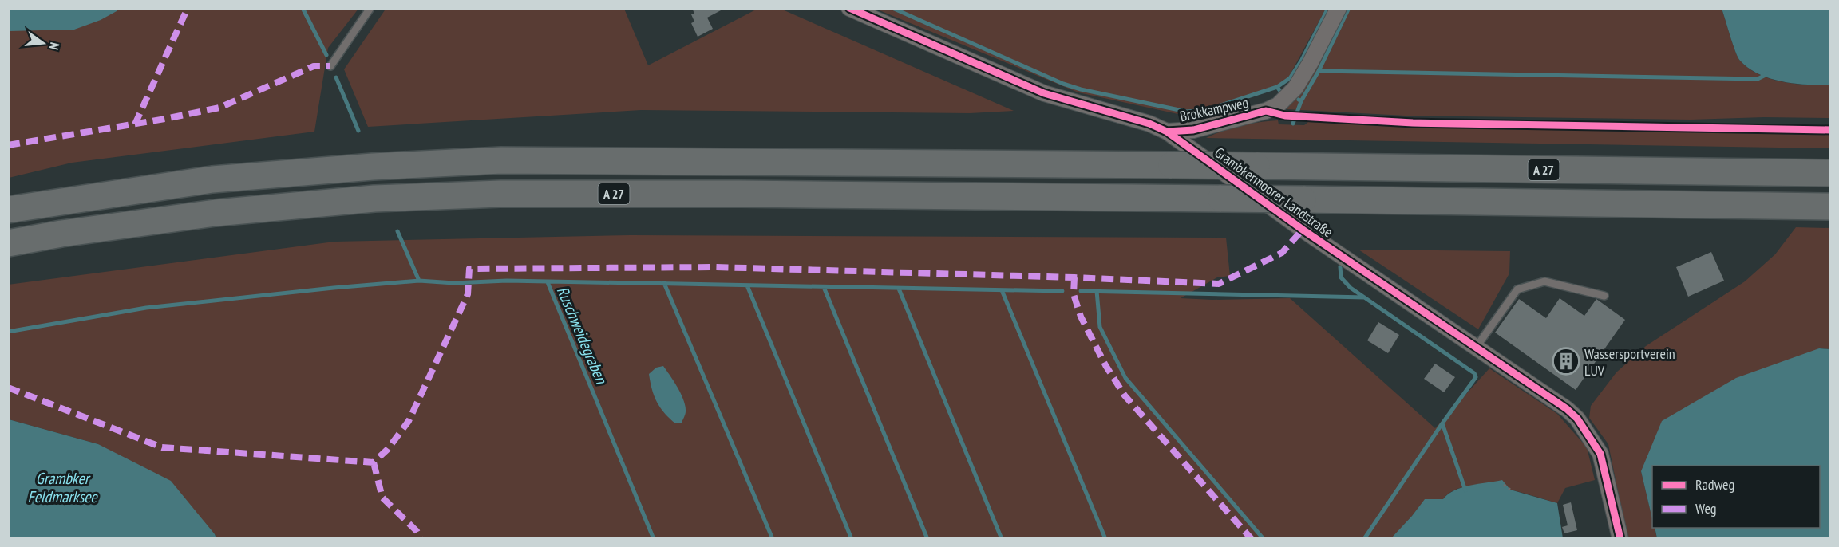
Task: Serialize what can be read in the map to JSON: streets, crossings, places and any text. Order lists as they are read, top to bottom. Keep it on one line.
{"streets":{"highway":["A 27"],"street":["Brokkampweg","Grambkermoorer Landstraße"]},"crossings":[["Brokkampweg","Grambkermoorer Landstraße"]],"water":["Ruschweidegraben","Grambker Feldmarksee"],"places":{"building":["Wassersportverein LUV"]},"legend":["Radweg","Weg"],"north":"right"}
